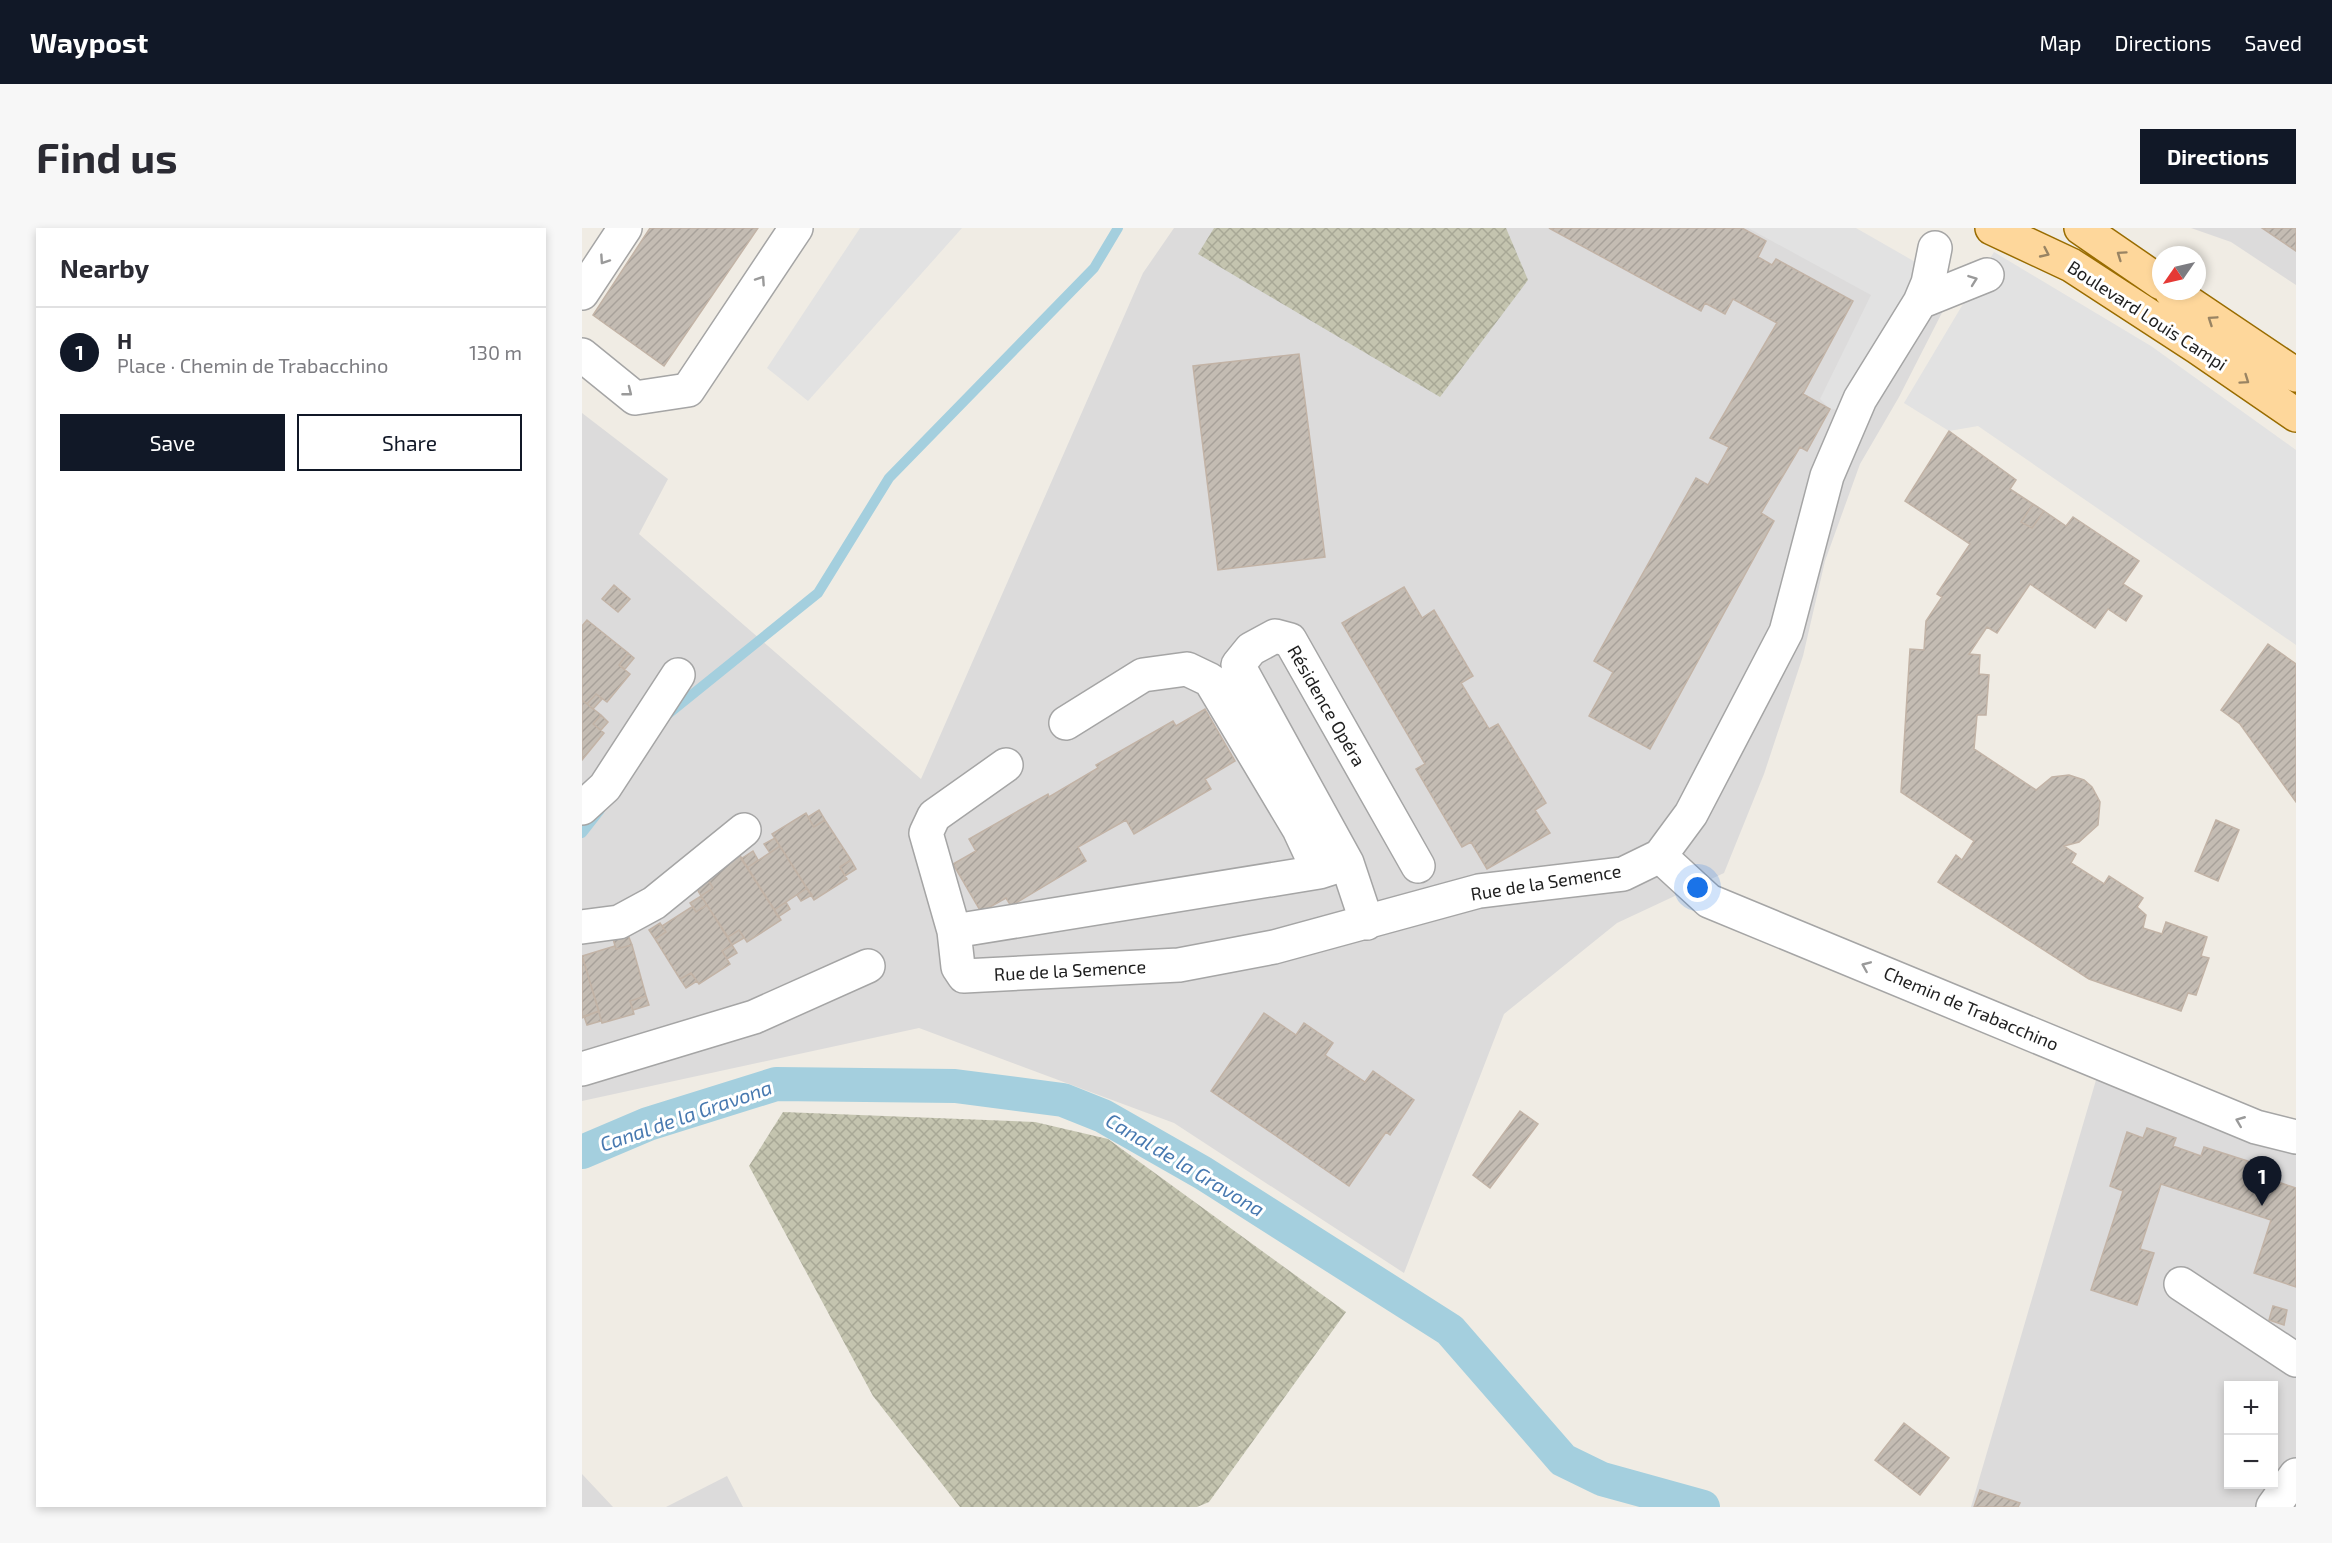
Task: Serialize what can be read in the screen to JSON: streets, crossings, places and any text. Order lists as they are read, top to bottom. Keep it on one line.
{"streets":{"main road":["Boulevard Louis Campi"],"street":["Résidence Opéra","Rue de la Semence","Chemin de Trabacchino"]},"crossings":[["Résidence Opéra","Rue de la Semence"],["Rue de la Semence","Chemin de Trabacchino"]],"one_way":["Chemin de Trabacchino"],"water":["Canal de la Gravona"],"north":"bottom left","page":{"header":"Waypost","nav":["Map","Directions","Saved"],"buttons":["Directions",["Save","Share"]],"title":"Find us","heading":"Nearby","list":[{"mark":"1","name":"H","note":"Place · Chemin de Trabacchino","value":"130 m"}],"pins":"1","map_buttons":["+","−"]}}
